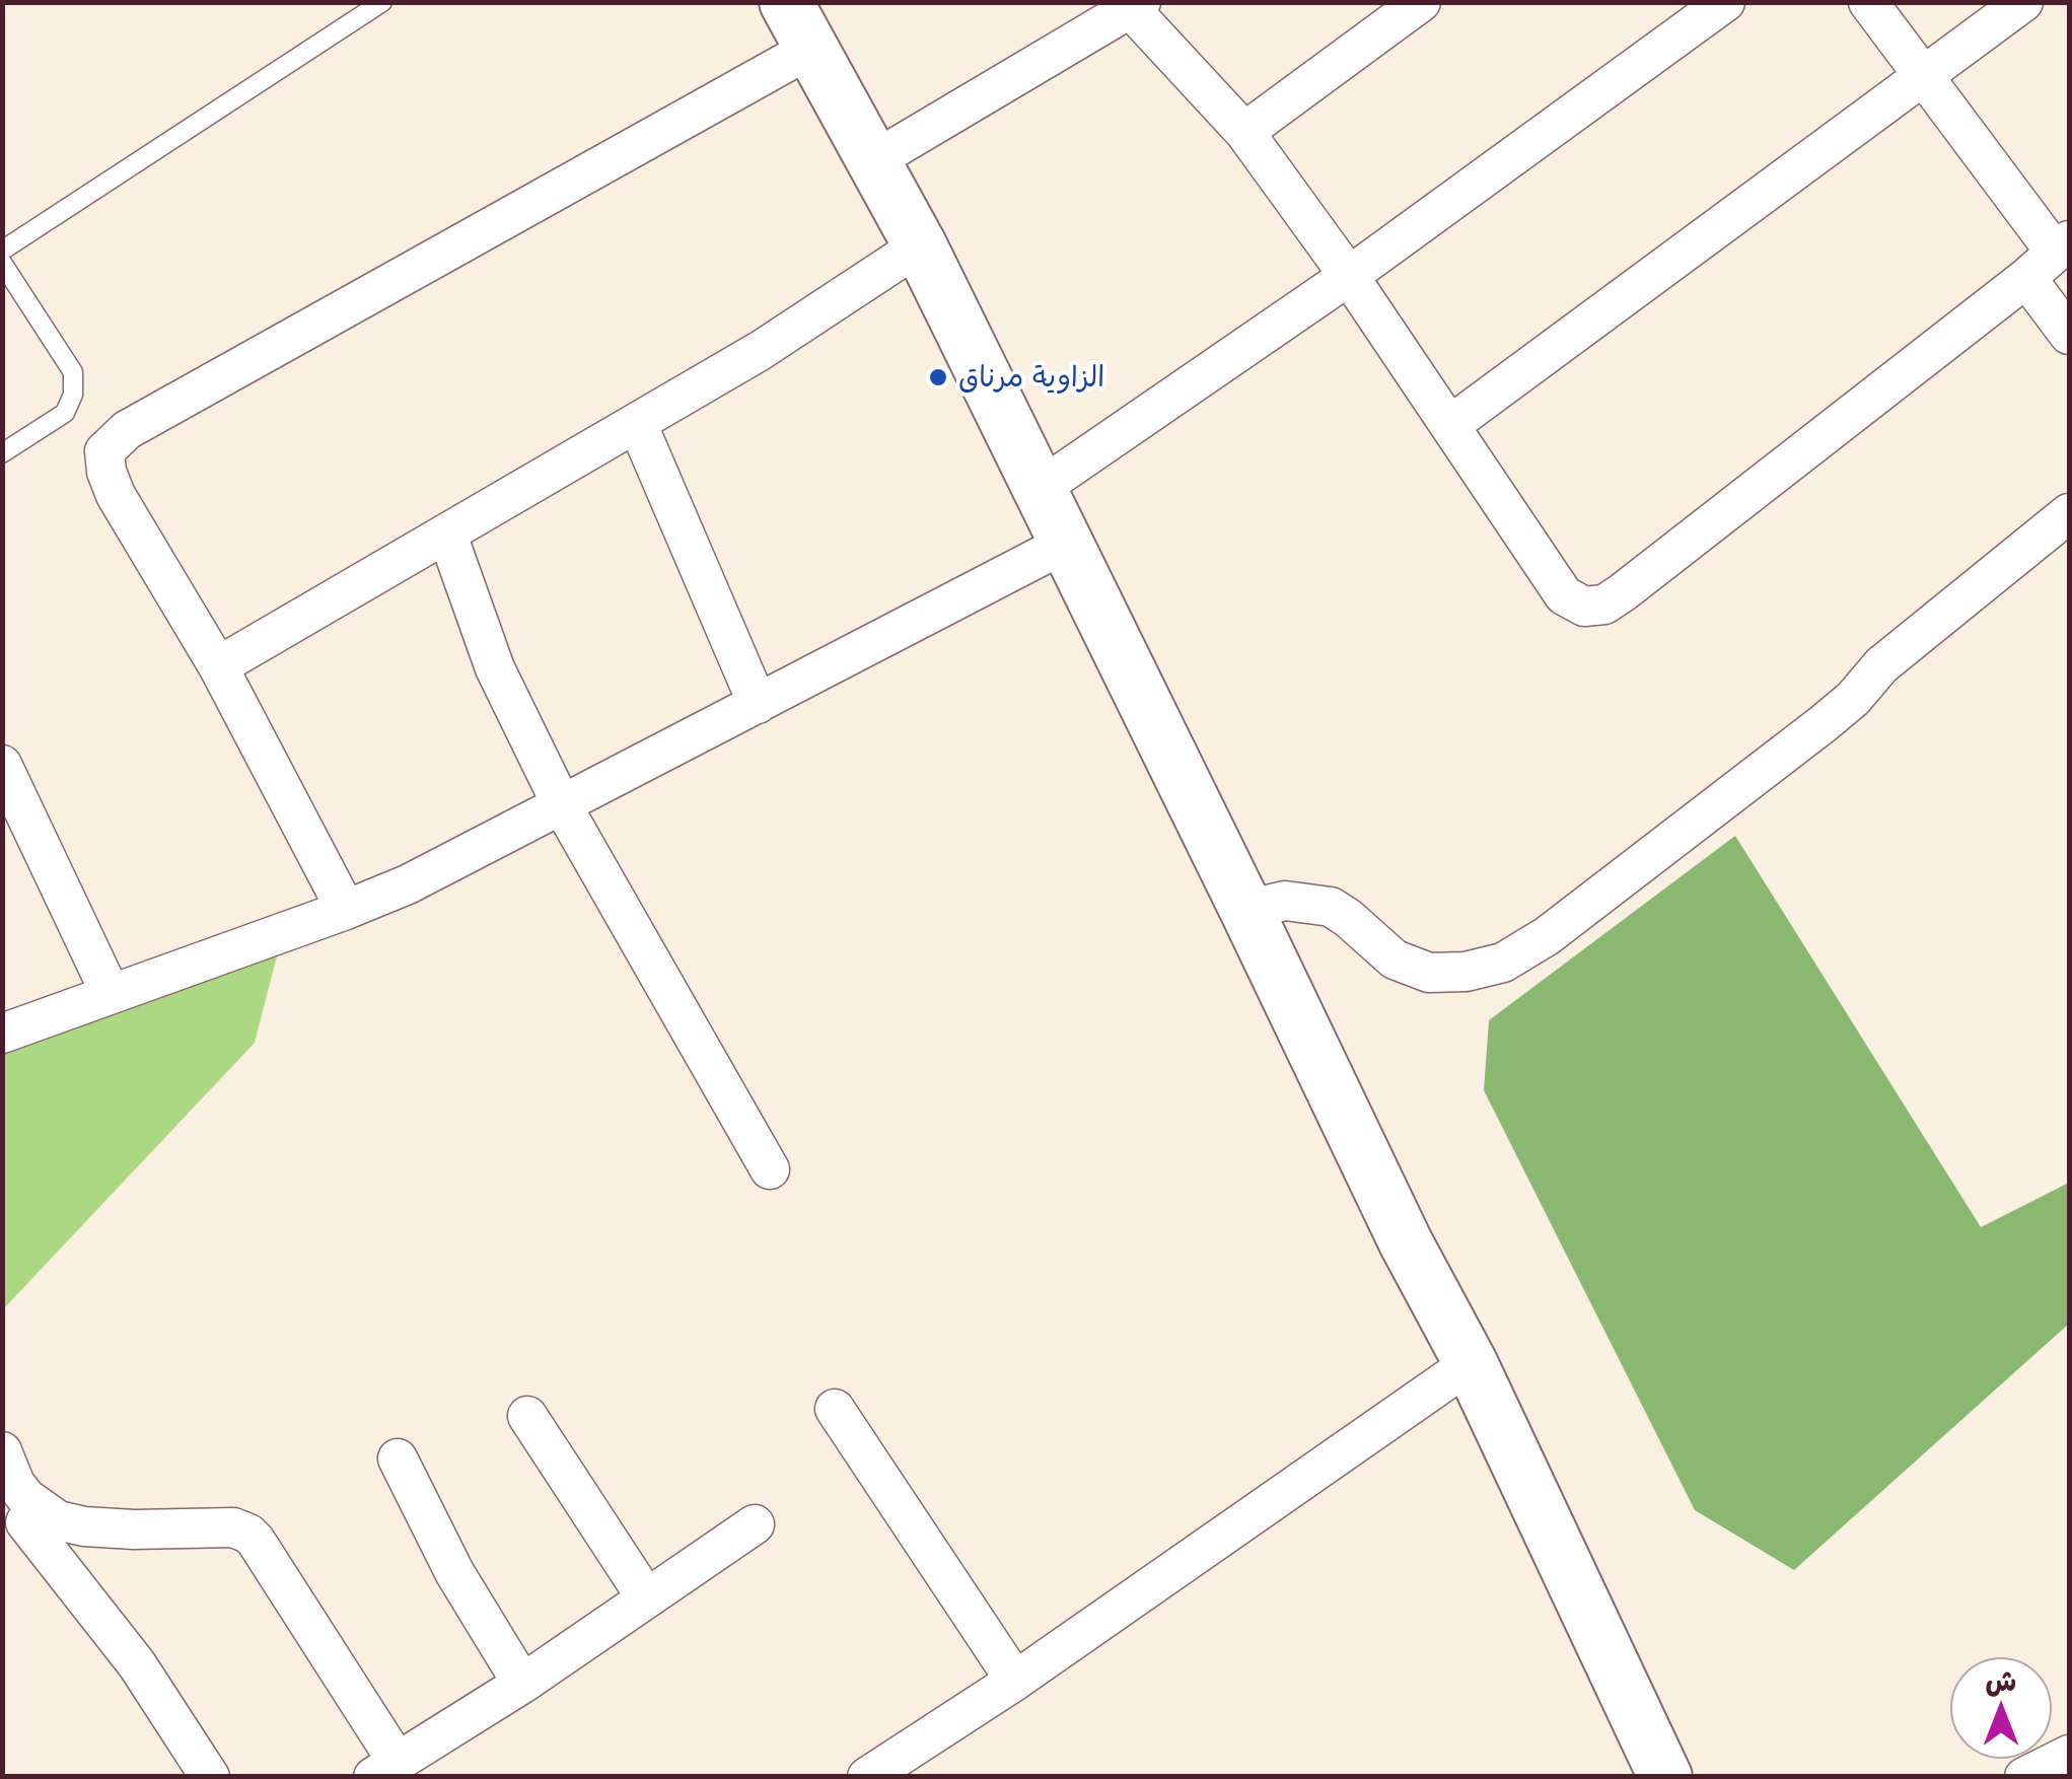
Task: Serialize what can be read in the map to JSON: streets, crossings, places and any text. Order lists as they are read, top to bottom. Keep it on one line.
{"places":["الزاوية مرناق"],"north":"top"}
